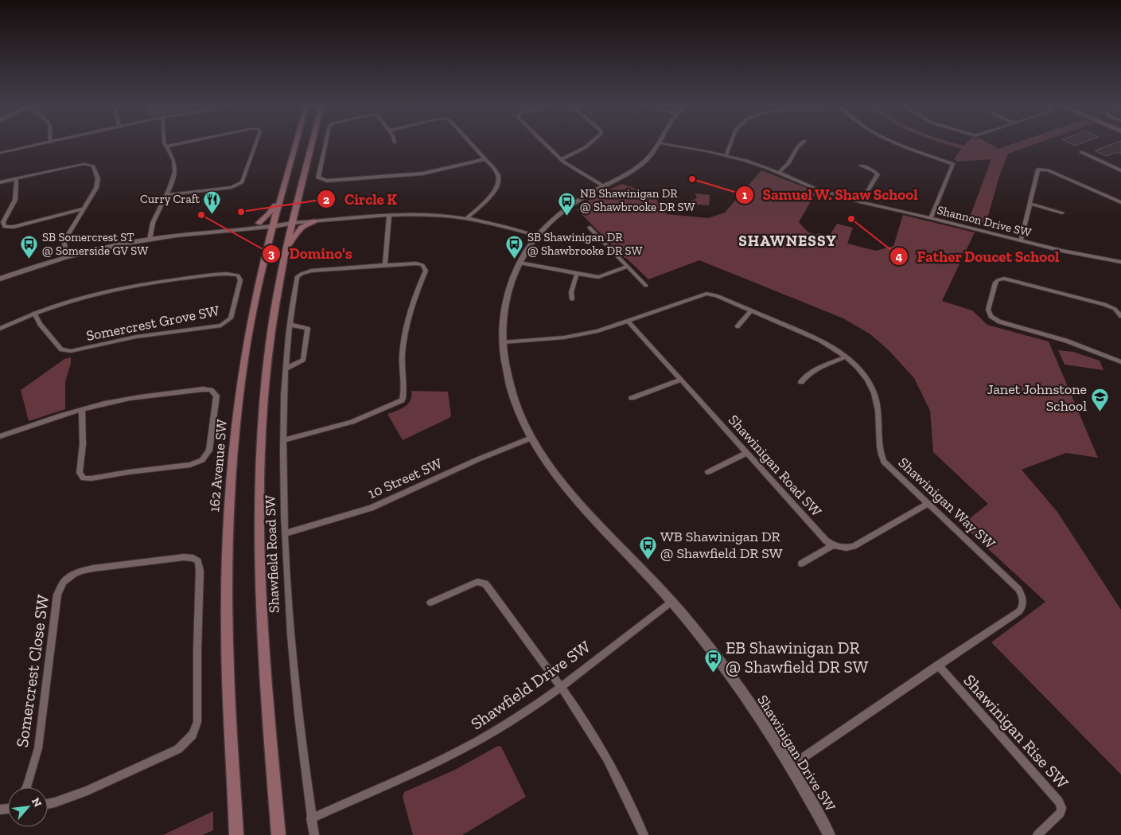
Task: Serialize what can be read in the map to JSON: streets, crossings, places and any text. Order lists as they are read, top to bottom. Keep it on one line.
{"streets":{"main road":["162 Avenue SW"],"street":["Shannon Drive SW","Somercrest Grove SW","Shawinigan Road SW","10 Street SW","Shawinigan Way SW","Shawfield Road SW","Somercrest Close SW","Shawfield Drive SW","Shawinigan Rise SW","Shawinigan Drive SW"]},"crossings":[["Shawinigan Road SW","Shawinigan Way SW"],["10 Street SW","Shawfield Road SW"],["10 Street SW","Shawinigan Drive SW"],["Shawinigan Way SW","Shawinigan Rise SW"],["Shawinigan Way SW","Shawinigan Drive SW"],["Shawfield Road SW","Shawfield Drive SW"],["Shawfield Drive SW","Shawinigan Drive SW"]],"districts":["SHAWNESSY"],"places":{"other":["Samuel W. Shaw School","Circle K","Domino's","Father Doucet School"],"restaurant":["Curry Craft"],"bus stop":["NB Shawinigan DR @ Shawbrooke DR SW","SB Somercrest ST @ Somerside GV SW","SB Shawinigan DR @ Shawbrooke DR SW","WB Shawinigan DR @ Shawfield DR SW","EB Shawinigan DR @ Shawfield DR SW"],"school or university":["Janet Johnstone School"]},"north":"top right"}
